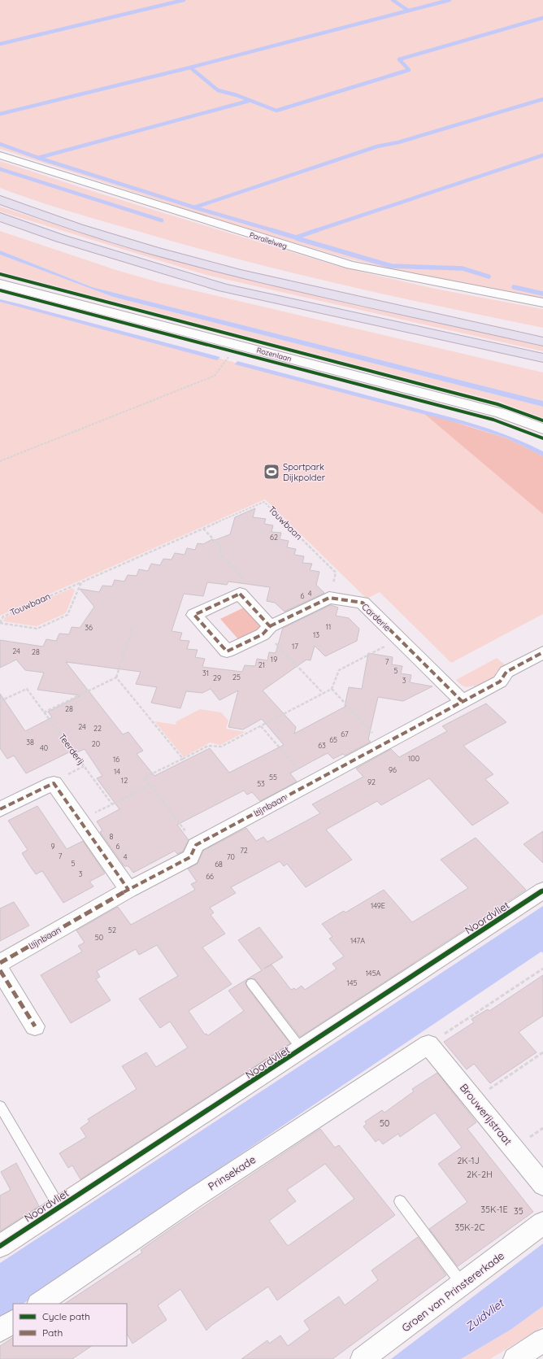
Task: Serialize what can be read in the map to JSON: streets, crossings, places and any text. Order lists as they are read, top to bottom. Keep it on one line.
{"streets":{"street":["Parallelweg","Rozenlaan","Carderie","Lijnbaan","Noordvliet","Brouwerijstraat","Prinsekade","Groen van Prinstererkade"],"path":["Touwbaan","Teerderij"]},"crossings":[["Touwbaan","Carderie"],["Carderie","Lijnbaan"],["Brouwerijstraat","Prinsekade"]],"water":["Zuidvliet"],"places":{"sports":["Sportpark Dijkpolder"]},"house_numbers":["62","4","6","11","36","13","17","24","28","19","7","21","5","31","25","29","3","28","24","22","67","65","38","20","63","40","100","16","96","14","55","12","92","53","8","9","6","72","7","4","70","5","68","3","66","149E","52","50","147A","145A","145","50","2K-1J","2K-2H","35K-1E","35","35K-2C"],"legend":["Cycle path","Path"]}
